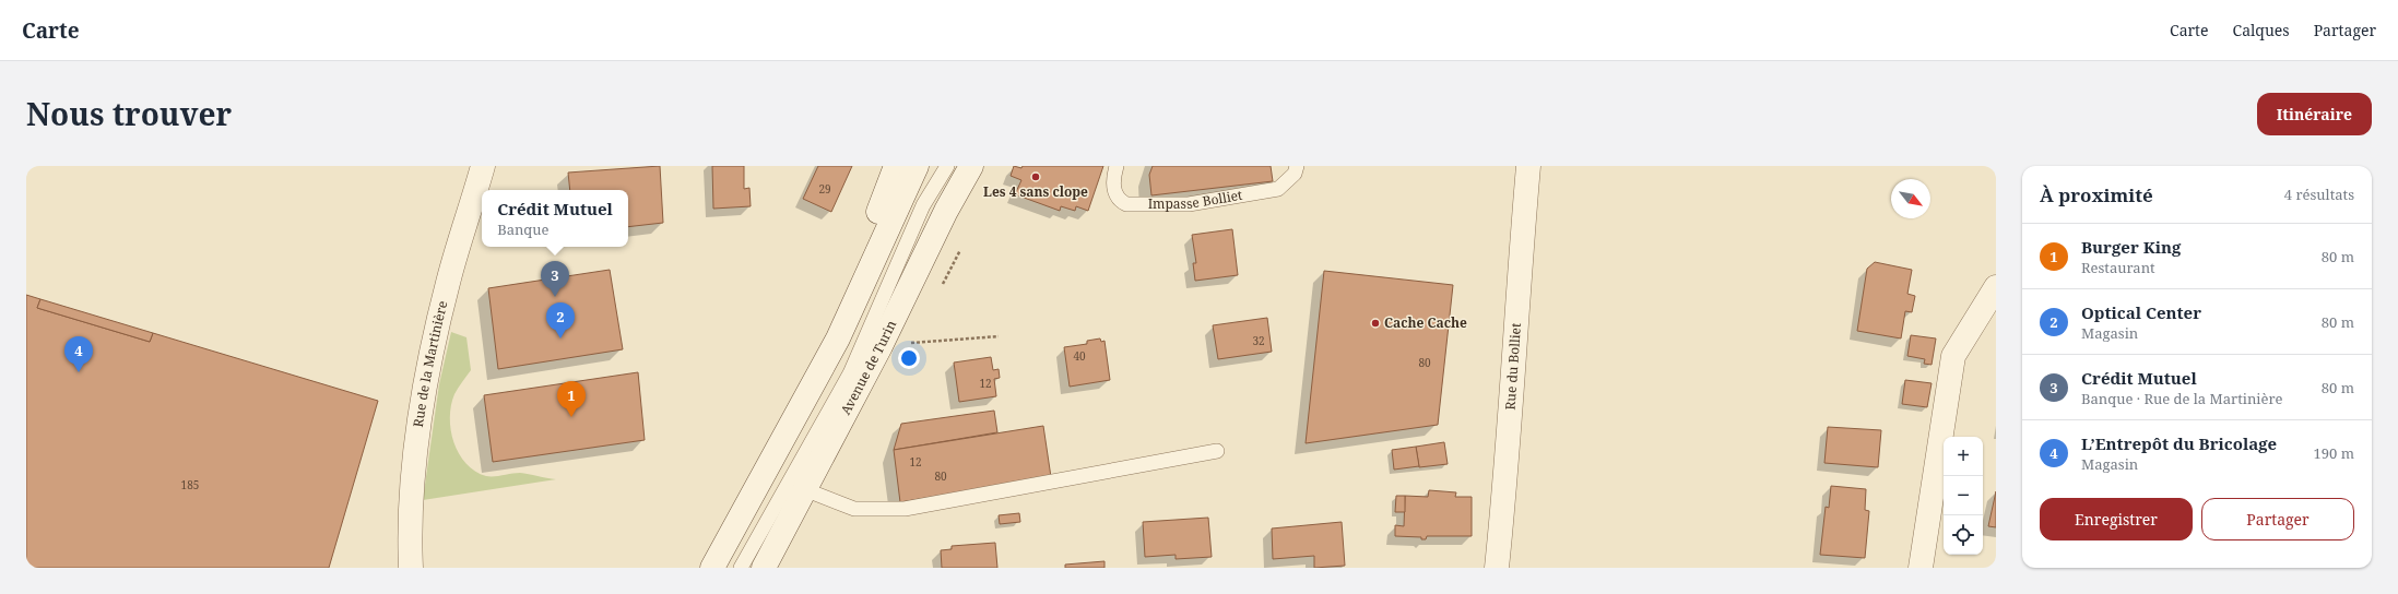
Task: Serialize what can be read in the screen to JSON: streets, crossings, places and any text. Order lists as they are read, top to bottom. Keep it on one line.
{"streets":{"street":["Rue de la Martinière","Avenue de Turin","Rue du Bolliet"],"lane":["Impasse Bolliet"]},"places":["Les 4 sans clope","Cache Cache"],"house_numbers":["29","32","40","80","12","12","80","185"],"north":"bottom right","page":{"header":"Carte","nav":["Carte","Calques","Partager"],"title":"Nous trouver","buttons":["Itinéraire",["Enregistrer","Partager"]],"heading":["À proximité","4 résultats"],"popup":["Crédit Mutuel","Banque"],"list":[{"mark":"1","name":"Burger King","note":"Restaurant","value":"80 m"},{"mark":"2","name":"Optical Center","note":"Magasin","value":"80 m"},{"mark":"3","name":"Crédit Mutuel","note":"Banque · Rue de la Martinière","value":"80 m"},{"mark":"4","name":"L’Entrepôt du Bricolage","note":"Magasin","value":"190 m"}],"pins":["3","2","4","1"],"map_buttons":["+","−"]}}
